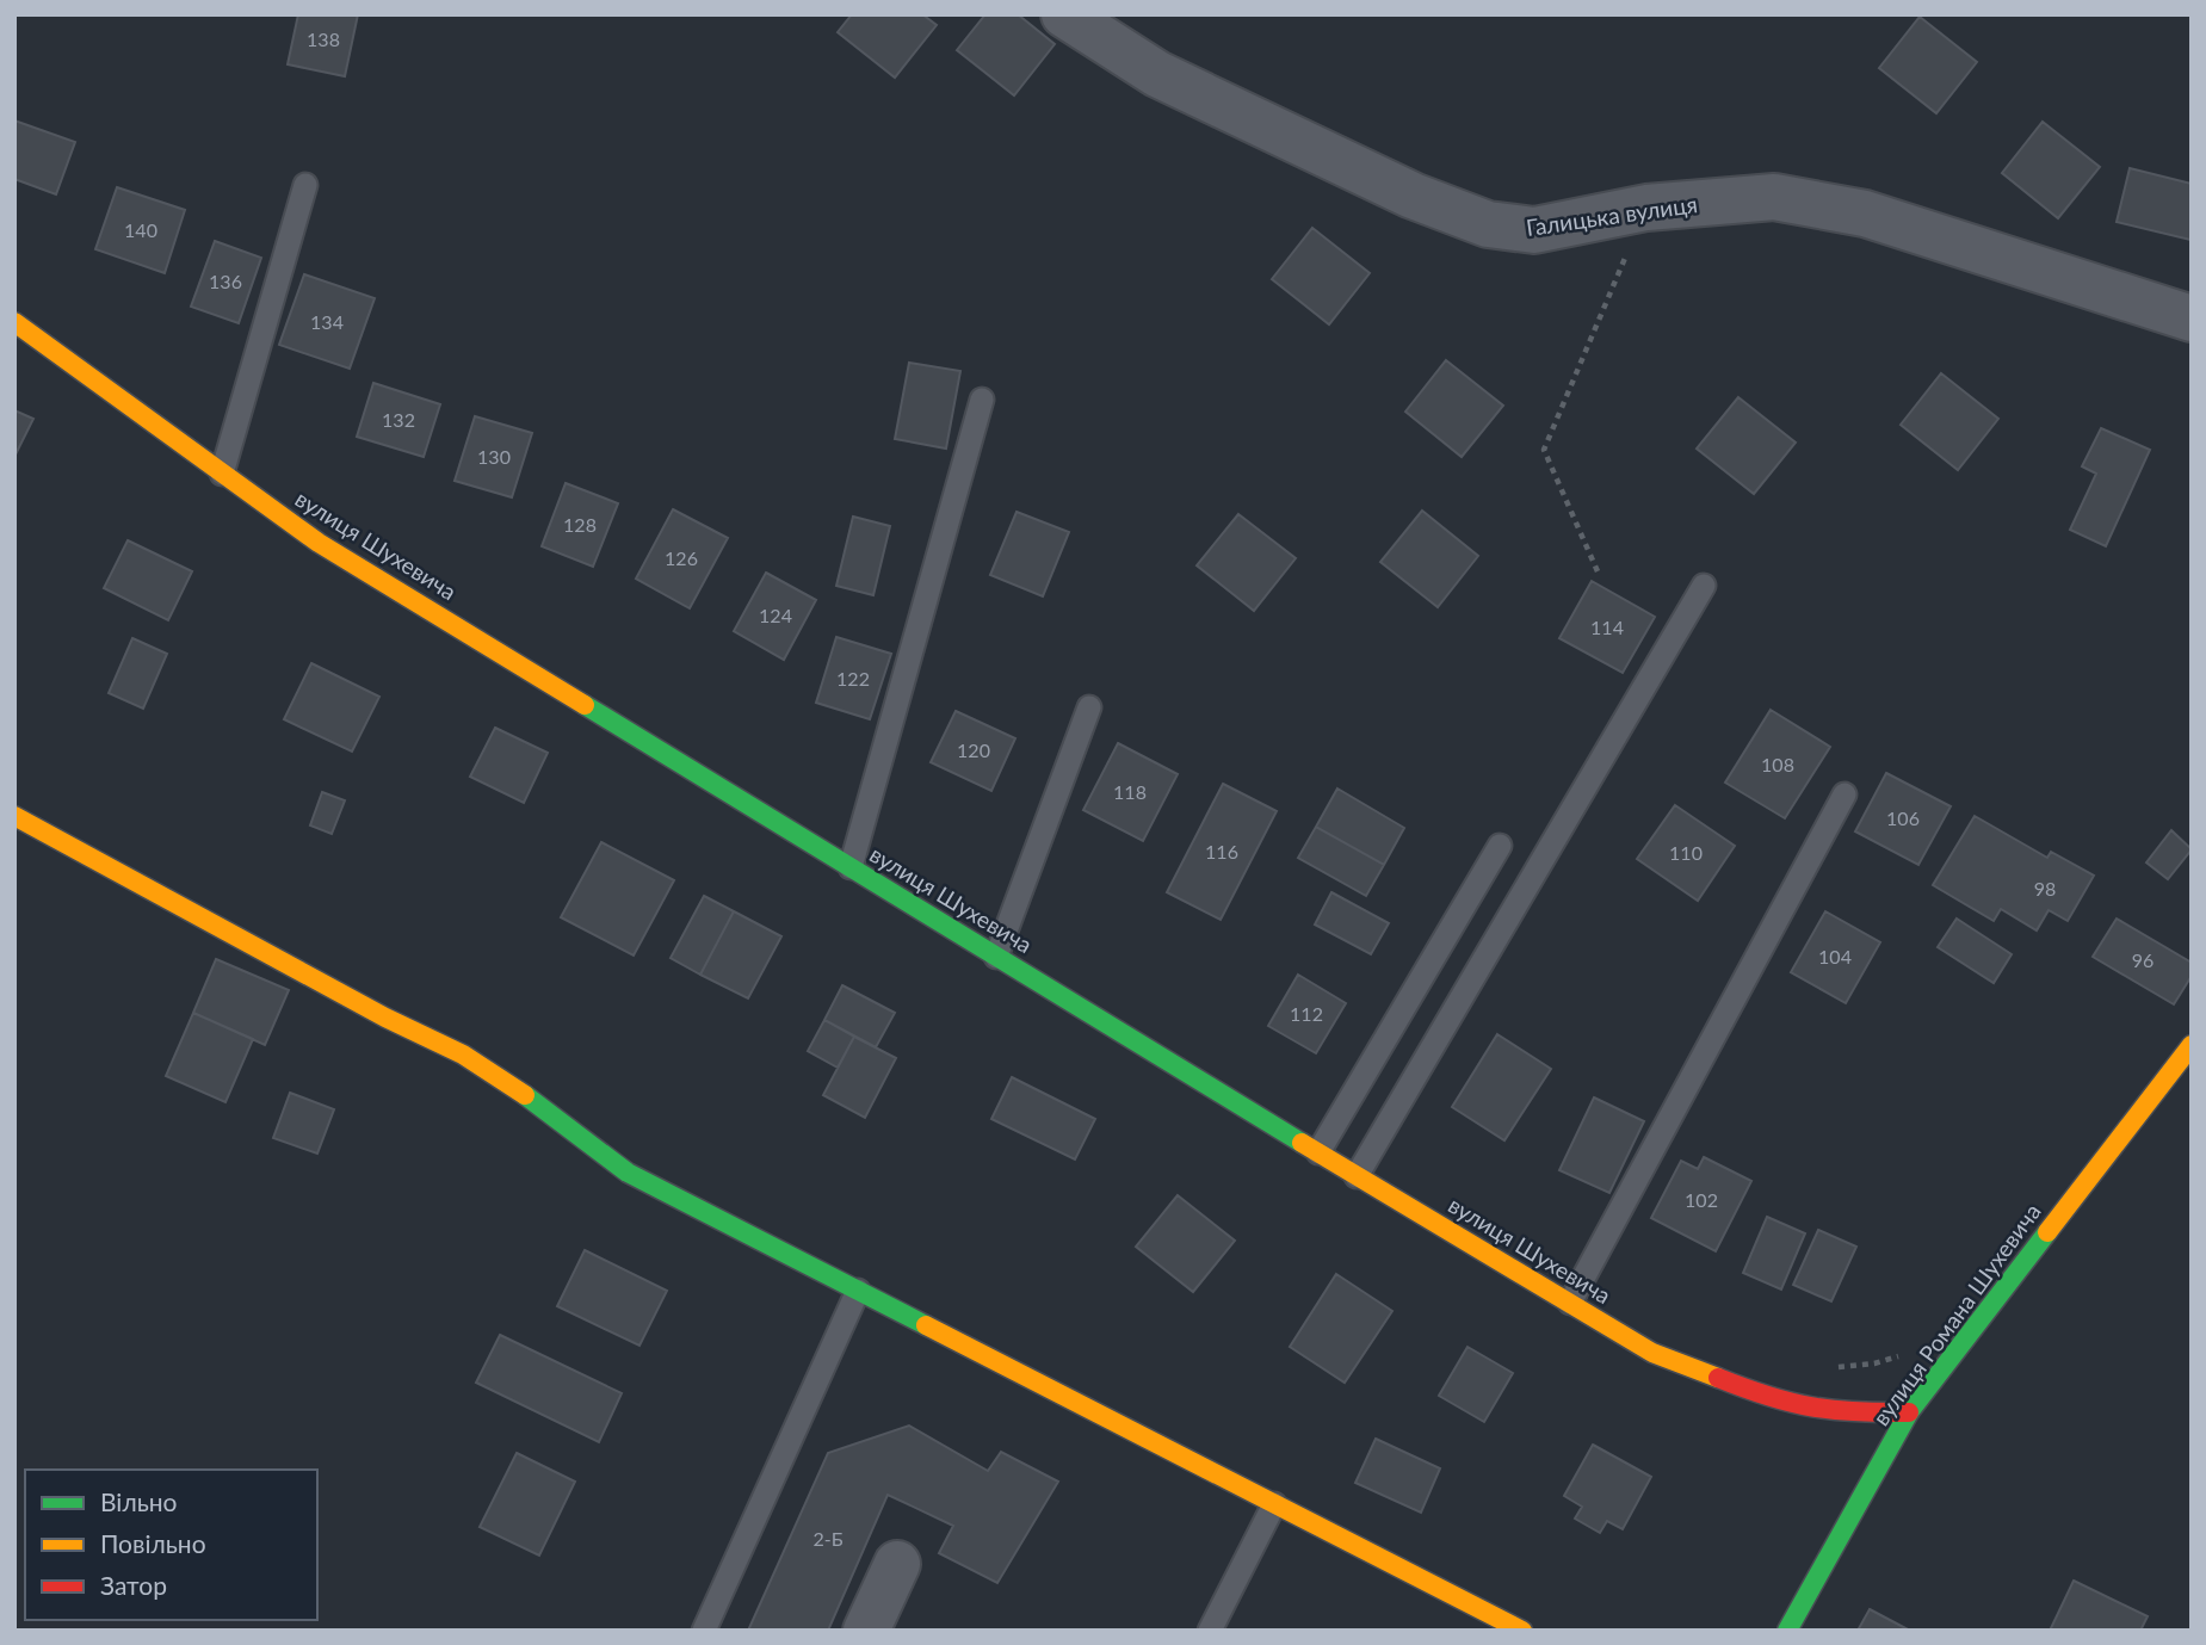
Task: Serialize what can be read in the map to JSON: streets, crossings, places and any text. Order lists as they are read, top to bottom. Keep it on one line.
{"streets":{"street":["Галицька вулиця","вулиця Шухевича","вулиця Романа Шухевича"]},"crossings":[["вулиця Шухевича","вулиця Романа Шухевича"]],"house_numbers":["138","140","136","134","132","130","128","126","124","114","122","120","108","118","106","116","110","98","104","96","112","102","2-Б"],"legend":["Вільно","Повільно","Затор"]}
